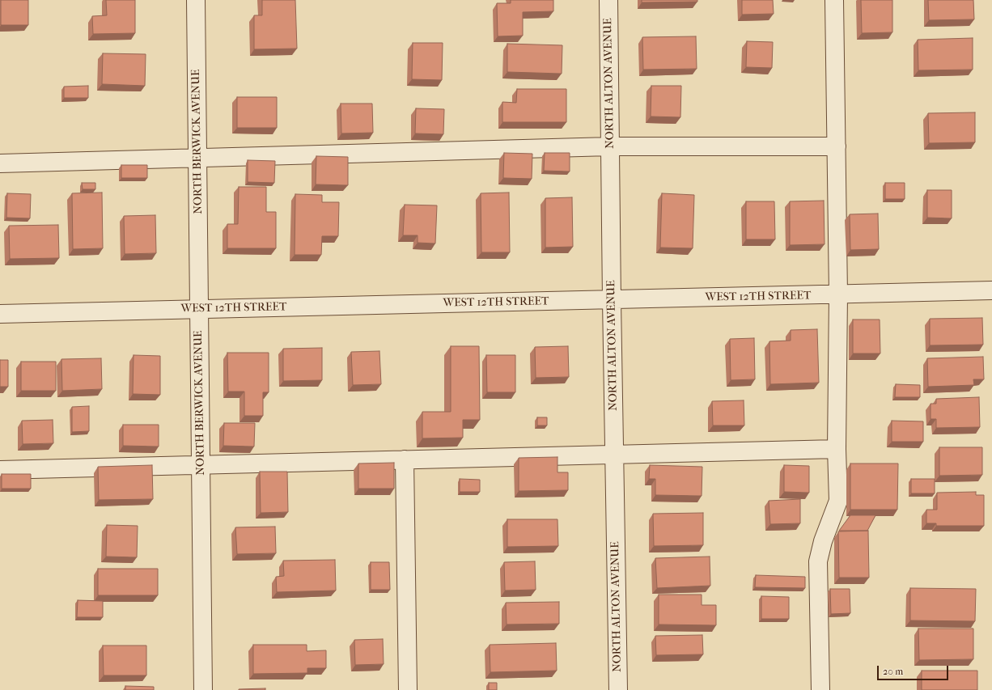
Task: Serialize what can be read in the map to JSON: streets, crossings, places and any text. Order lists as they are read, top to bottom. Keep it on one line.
{"streets":{"street":["NORTH ALTON AVENUE","NORTH BERWICK AVENUE","WEST 12TH STREET"]},"crossings":[["NORTH ALTON AVENUE","WEST 12TH STREET"],["NORTH BERWICK AVENUE","WEST 12TH STREET"]],"scale_bar":"20 m"}
